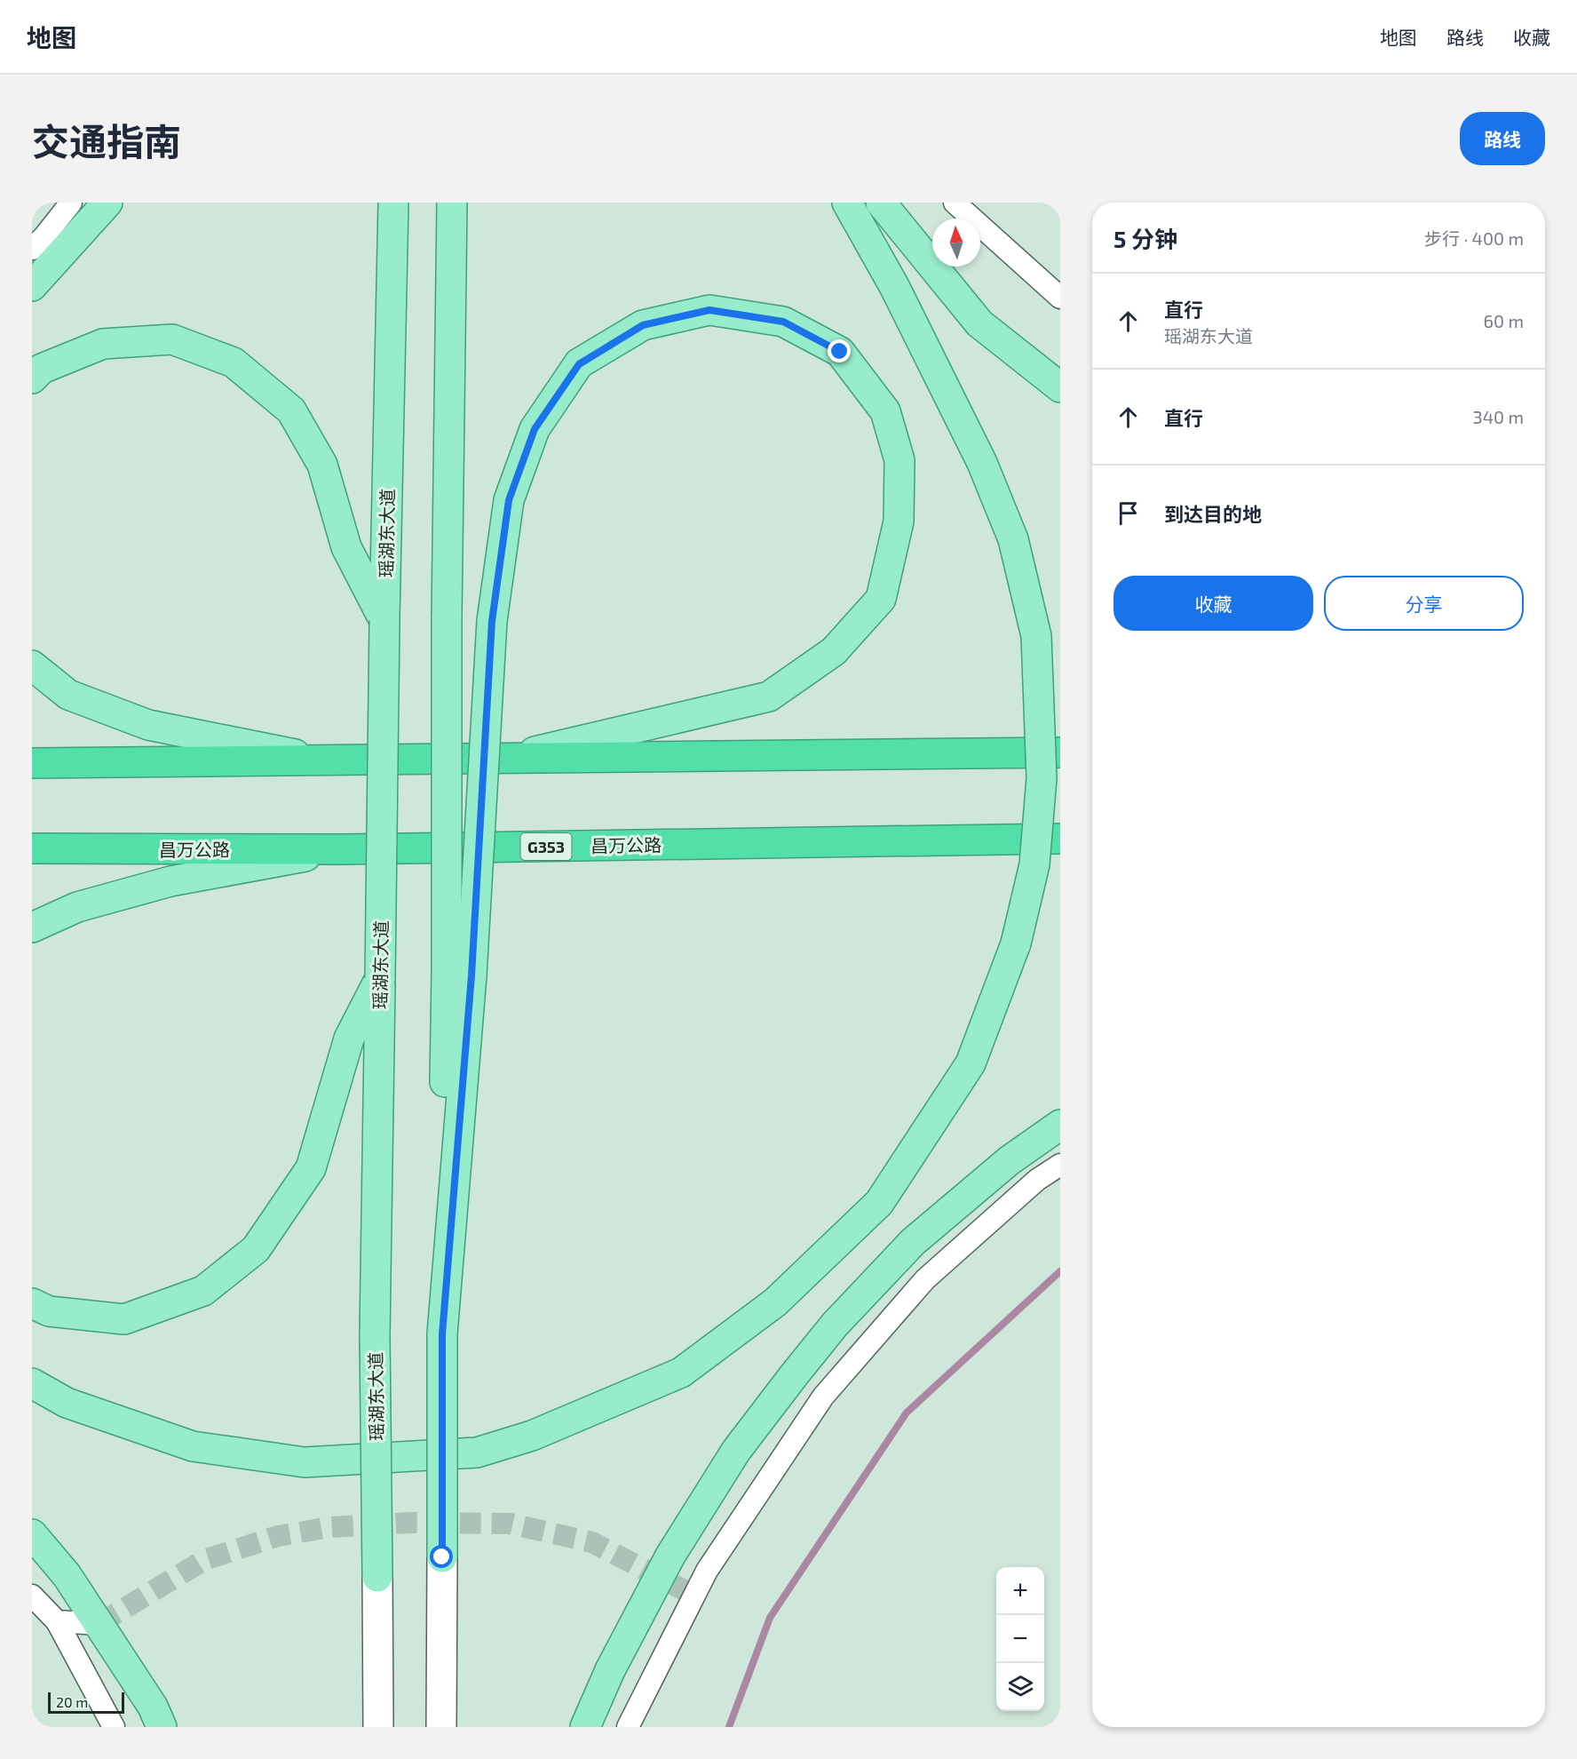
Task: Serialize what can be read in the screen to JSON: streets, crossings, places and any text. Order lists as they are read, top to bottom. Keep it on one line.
{"streets":{"highway":["昌万公路","G353"],"main road":["瑶湖东大道"]},"scale_bar":"20 m","north":"top","page":{"header":"地图","nav":["地图","路线","收藏"],"title":"交通指南","buttons":["路线",["收藏","分享"]],"heading":["5 分钟","步行 · 400 m"],"list":[["直行","瑶湖东大道","60 m"],["直行","340 m"],"到达目的地"],"map_buttons":["+","−"],"scale":"20 m"}}
